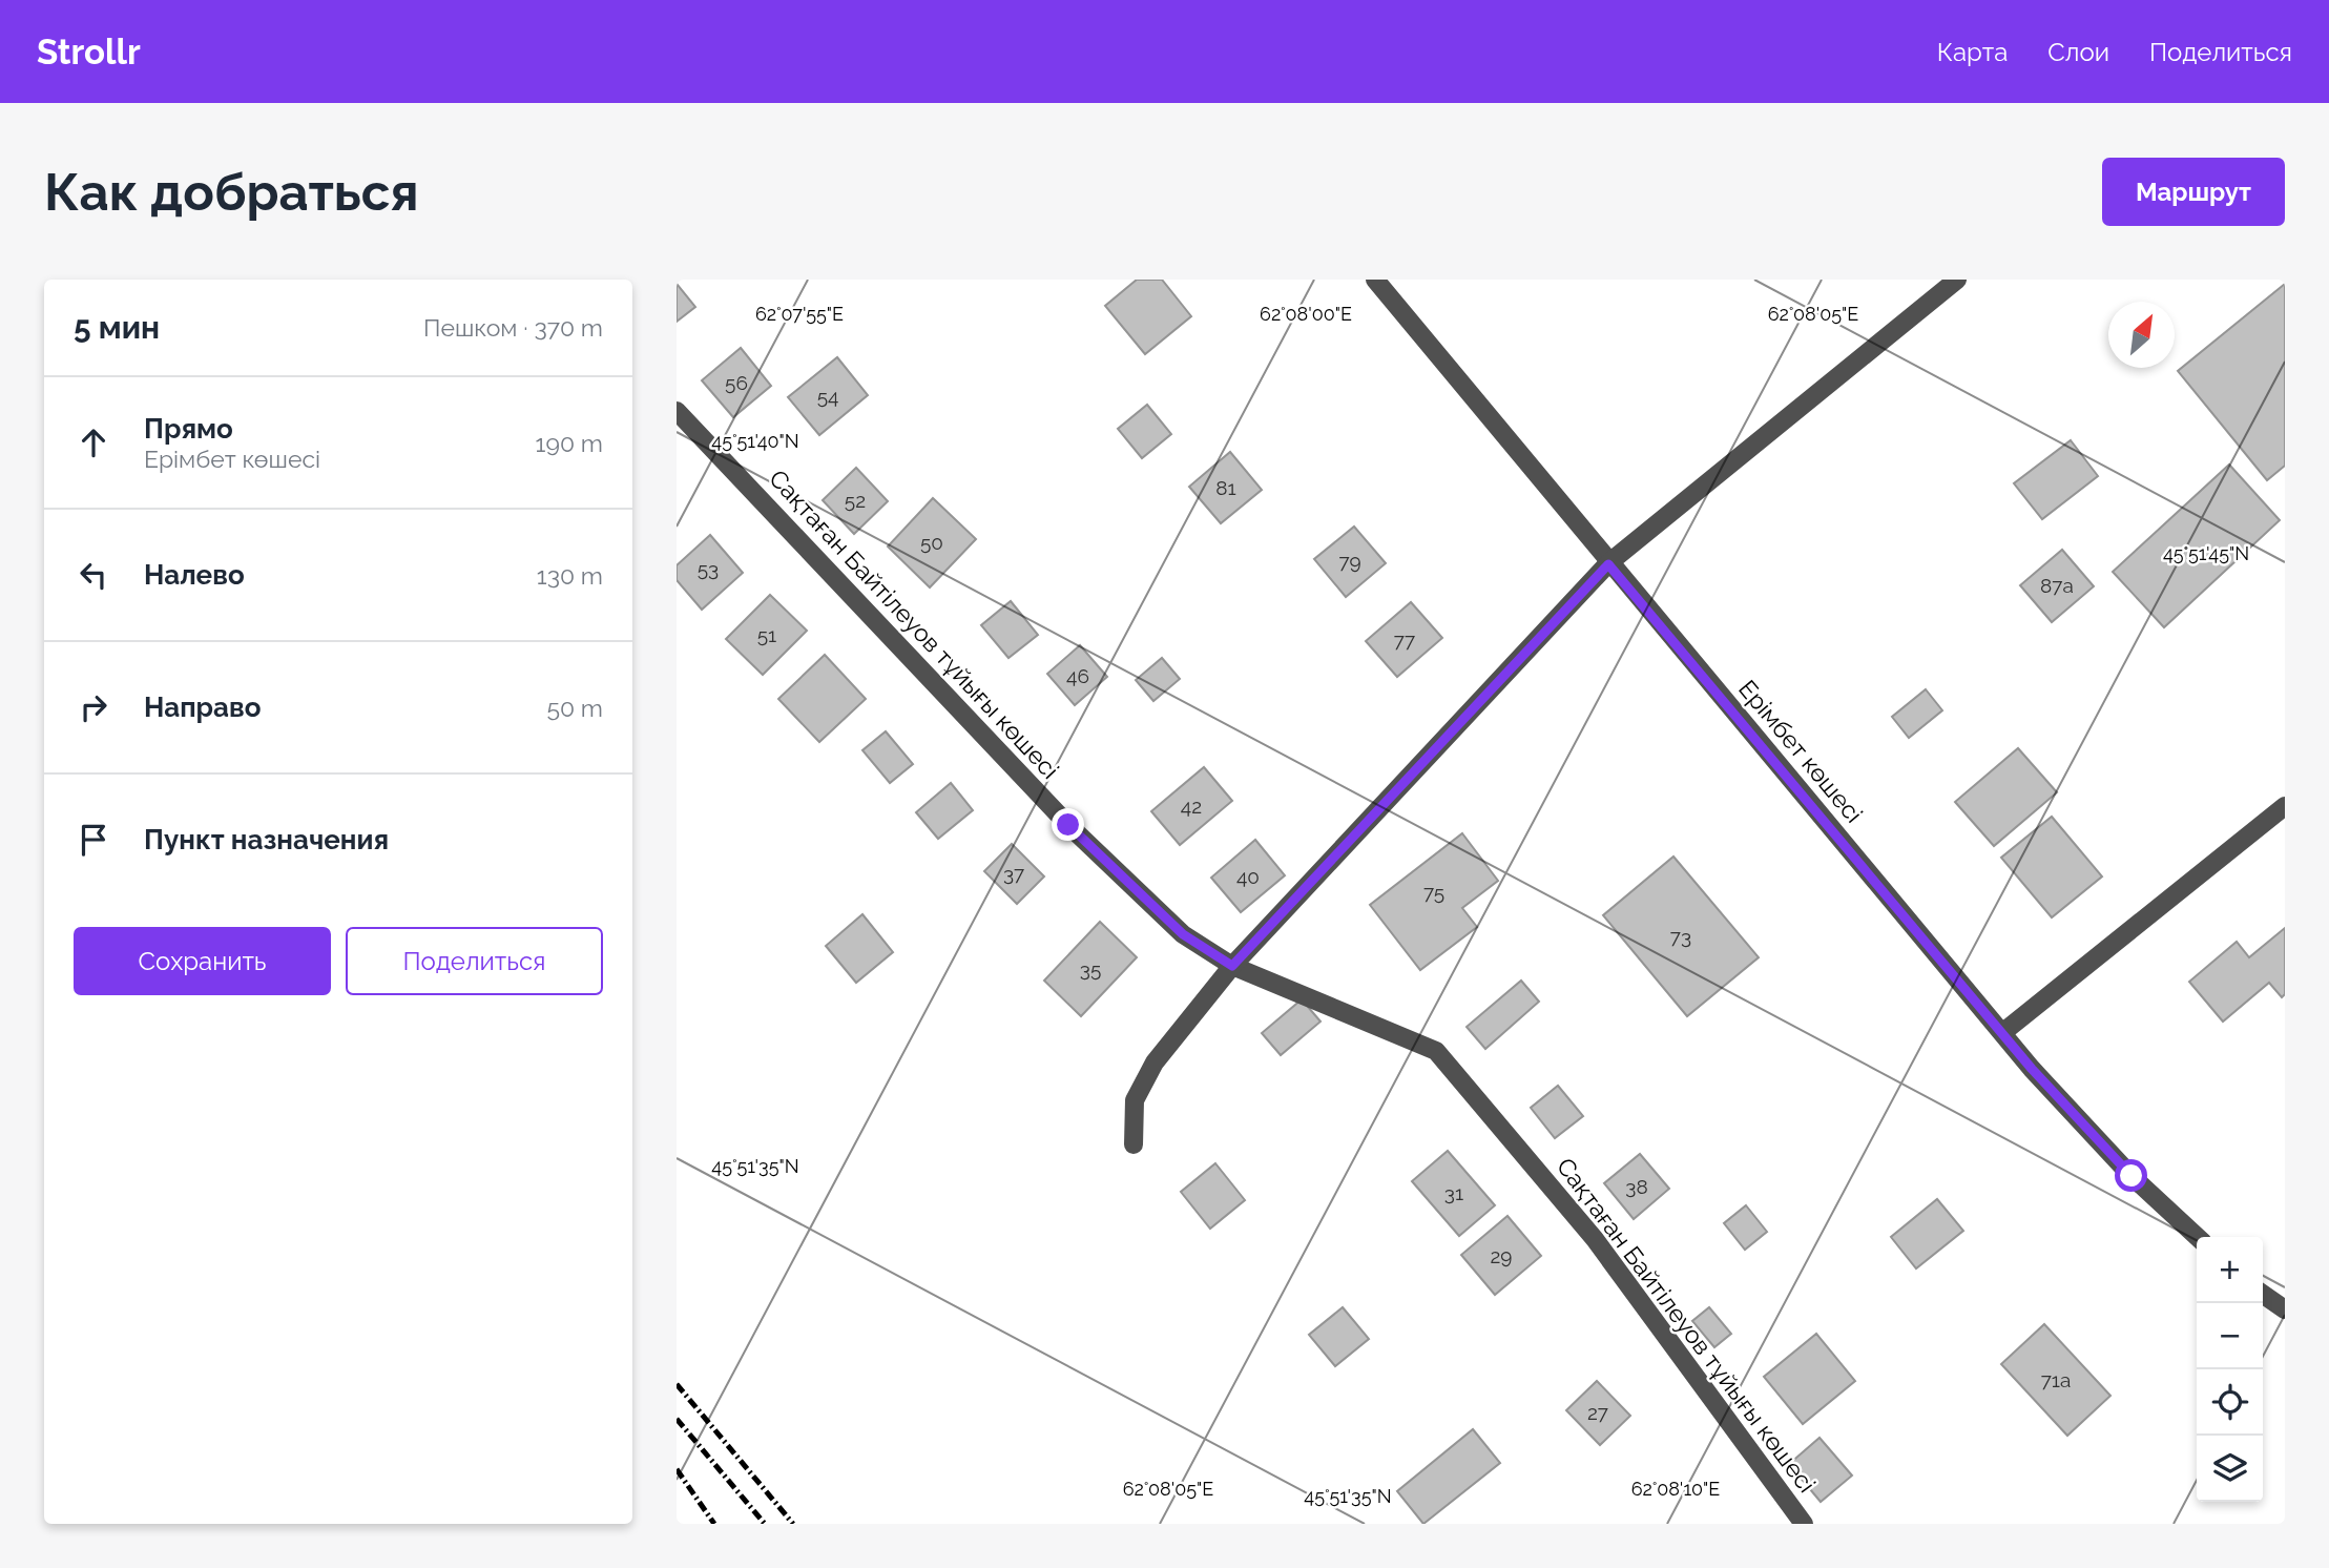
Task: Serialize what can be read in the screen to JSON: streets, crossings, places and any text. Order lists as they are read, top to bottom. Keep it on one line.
{"streets":{"street":["Сақтаған Байтілеуов тұйығы көшесі","Ерімбет көшесі"]},"house_numbers":["56","54","81","52","50","79","53","87а","51","77","46","42","37","40","75","73","35","38","31","29","71а","27"],"north":"top right","page":{"header":"Strollr","nav":["Карта","Слои","Поделиться"],"buttons":["Маршрут",["Сохранить","Поделиться"]],"title":"Как добраться","heading":["5 мин","Пешком · 370 m"],"list":[["Прямо","Ерімбет көшесі","190 m"],["Налево","130 m"],["Направо","50 m"],"Пункт назначения"],"map_buttons":["+","−"]},"coordinates":["62°07'55\"E","62°08'00\"E","62°08'05\"E","45°51'40\"N","45°51'45\"N","45°51'35\"N","62°08'10\"E"]}
